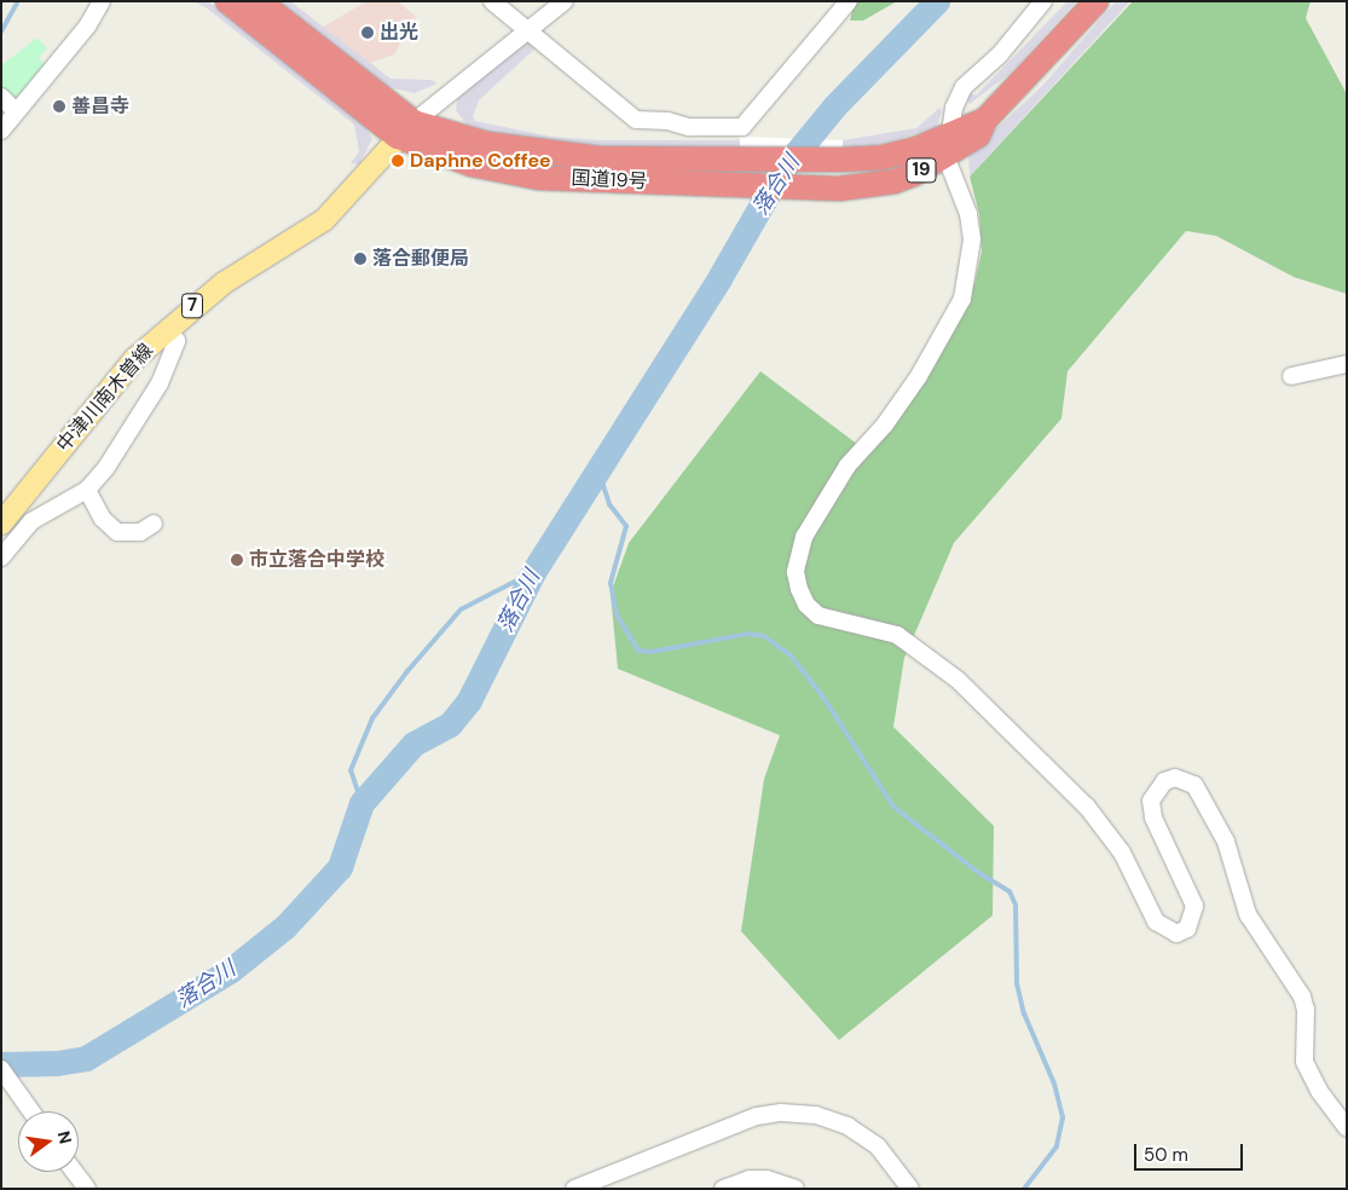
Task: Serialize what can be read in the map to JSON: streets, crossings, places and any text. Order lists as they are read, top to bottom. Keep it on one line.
{"streets":{"highway":["19","国道19号"],"main road":["7","中津川南木曽線"]},"crossings":[["国道19号","中津川南木曽線"]],"water":["落合川"],"places":["出光","善昌寺","Daphne Coffee","落合郵便局","市立落合中学校"],"scale_bar":"50 m","north":"right"}
